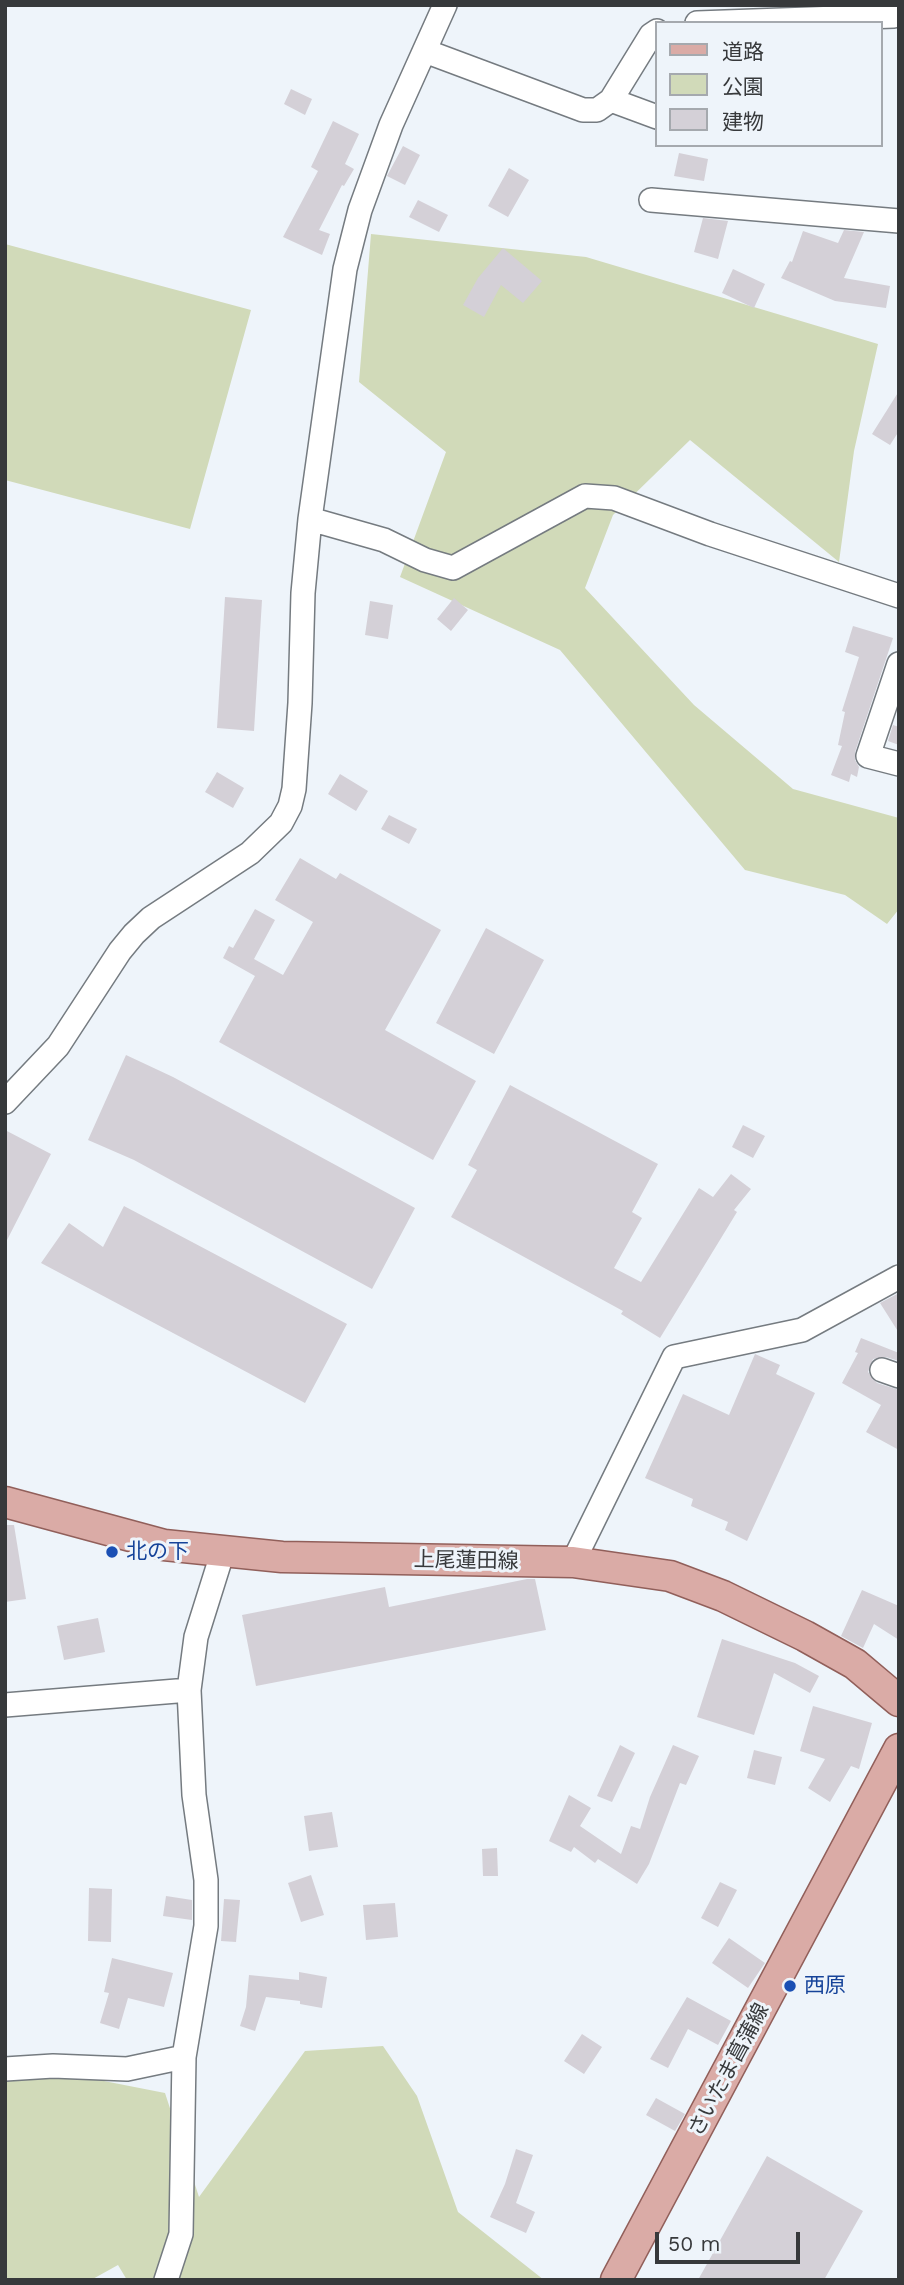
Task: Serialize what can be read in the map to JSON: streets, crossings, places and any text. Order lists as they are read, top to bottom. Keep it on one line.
{"streets":{"main road":["上尾蓮田線","さいたま菖蒲線"]},"places":["北の下","西原"],"legend":["道路","公園","建物"],"scale_bar":"50 m"}
